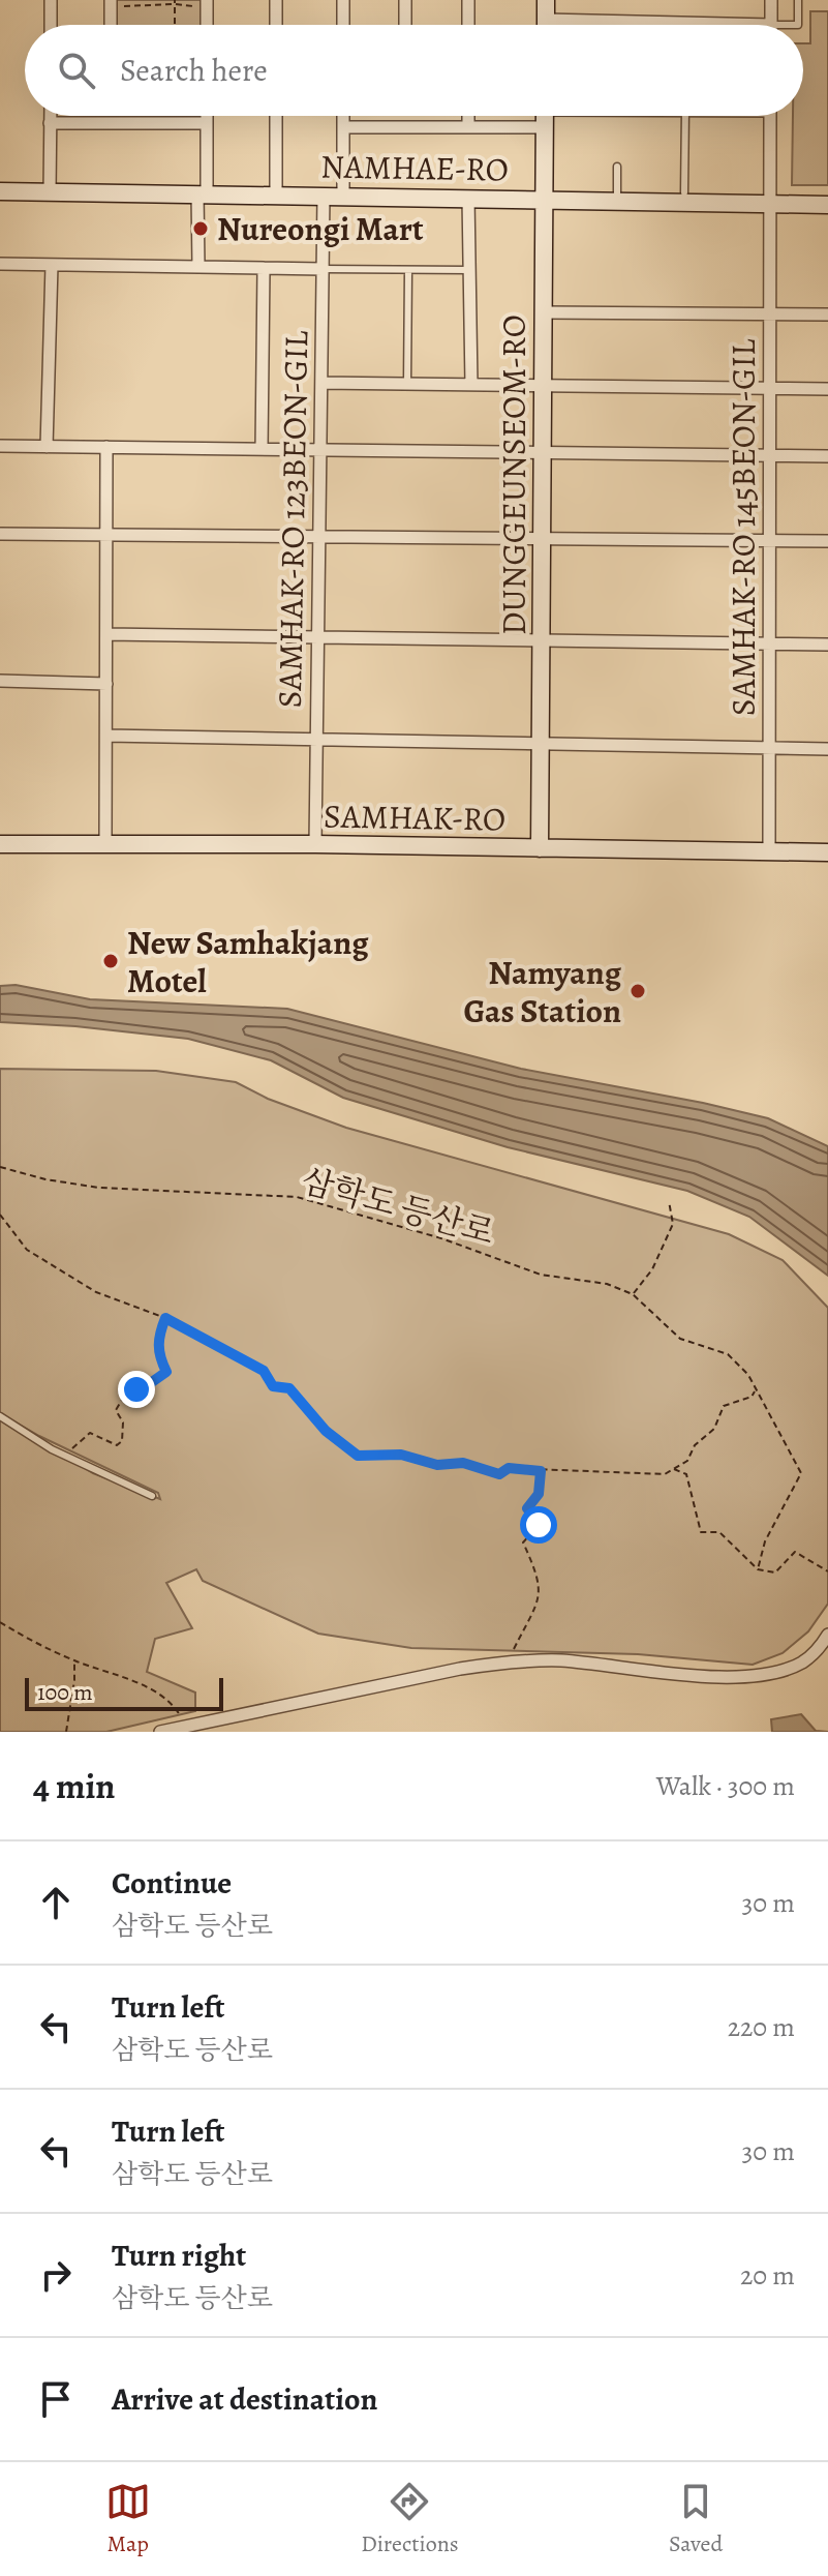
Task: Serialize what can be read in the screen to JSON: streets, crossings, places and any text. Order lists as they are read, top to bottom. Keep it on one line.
{"streets":{"street":["NAMHAE-RO","DUNGGEUNSEOM-RO","SAMHAK-RO 123BEON-GIL","SAMHAK-RO 145BEON-GIL","SAMHAK-RO"],"path":["삼학도 등산로"]},"crossings":[["NAMHAE-RO","DUNGGEUNSEOM-RO"],["NAMHAE-RO","SAMHAK-RO 123BEON-GIL"],["NAMHAE-RO","SAMHAK-RO 145BEON-GIL"],["DUNGGEUNSEOM-RO","SAMHAK-RO"],["SAMHAK-RO 123BEON-GIL","SAMHAK-RO"],["SAMHAK-RO 145BEON-GIL","SAMHAK-RO"]],"places":["Nureongi Mart","New Samhakjang Motel","Namyang Gas Station"],"scale_bar":"100 m","page":{"search":"Search here","scale":"100 m","heading":["4 min","Walk · 300 m"],"list":[["Continue","삼학도 등산로","30 m"],["Turn left","삼학도 등산로","220 m"],["Turn left","삼학도 등산로","30 m"],["Turn right","삼학도 등산로","20 m"],"Arrive at destination"],"nav":["Map","Directions","Saved"]}}
